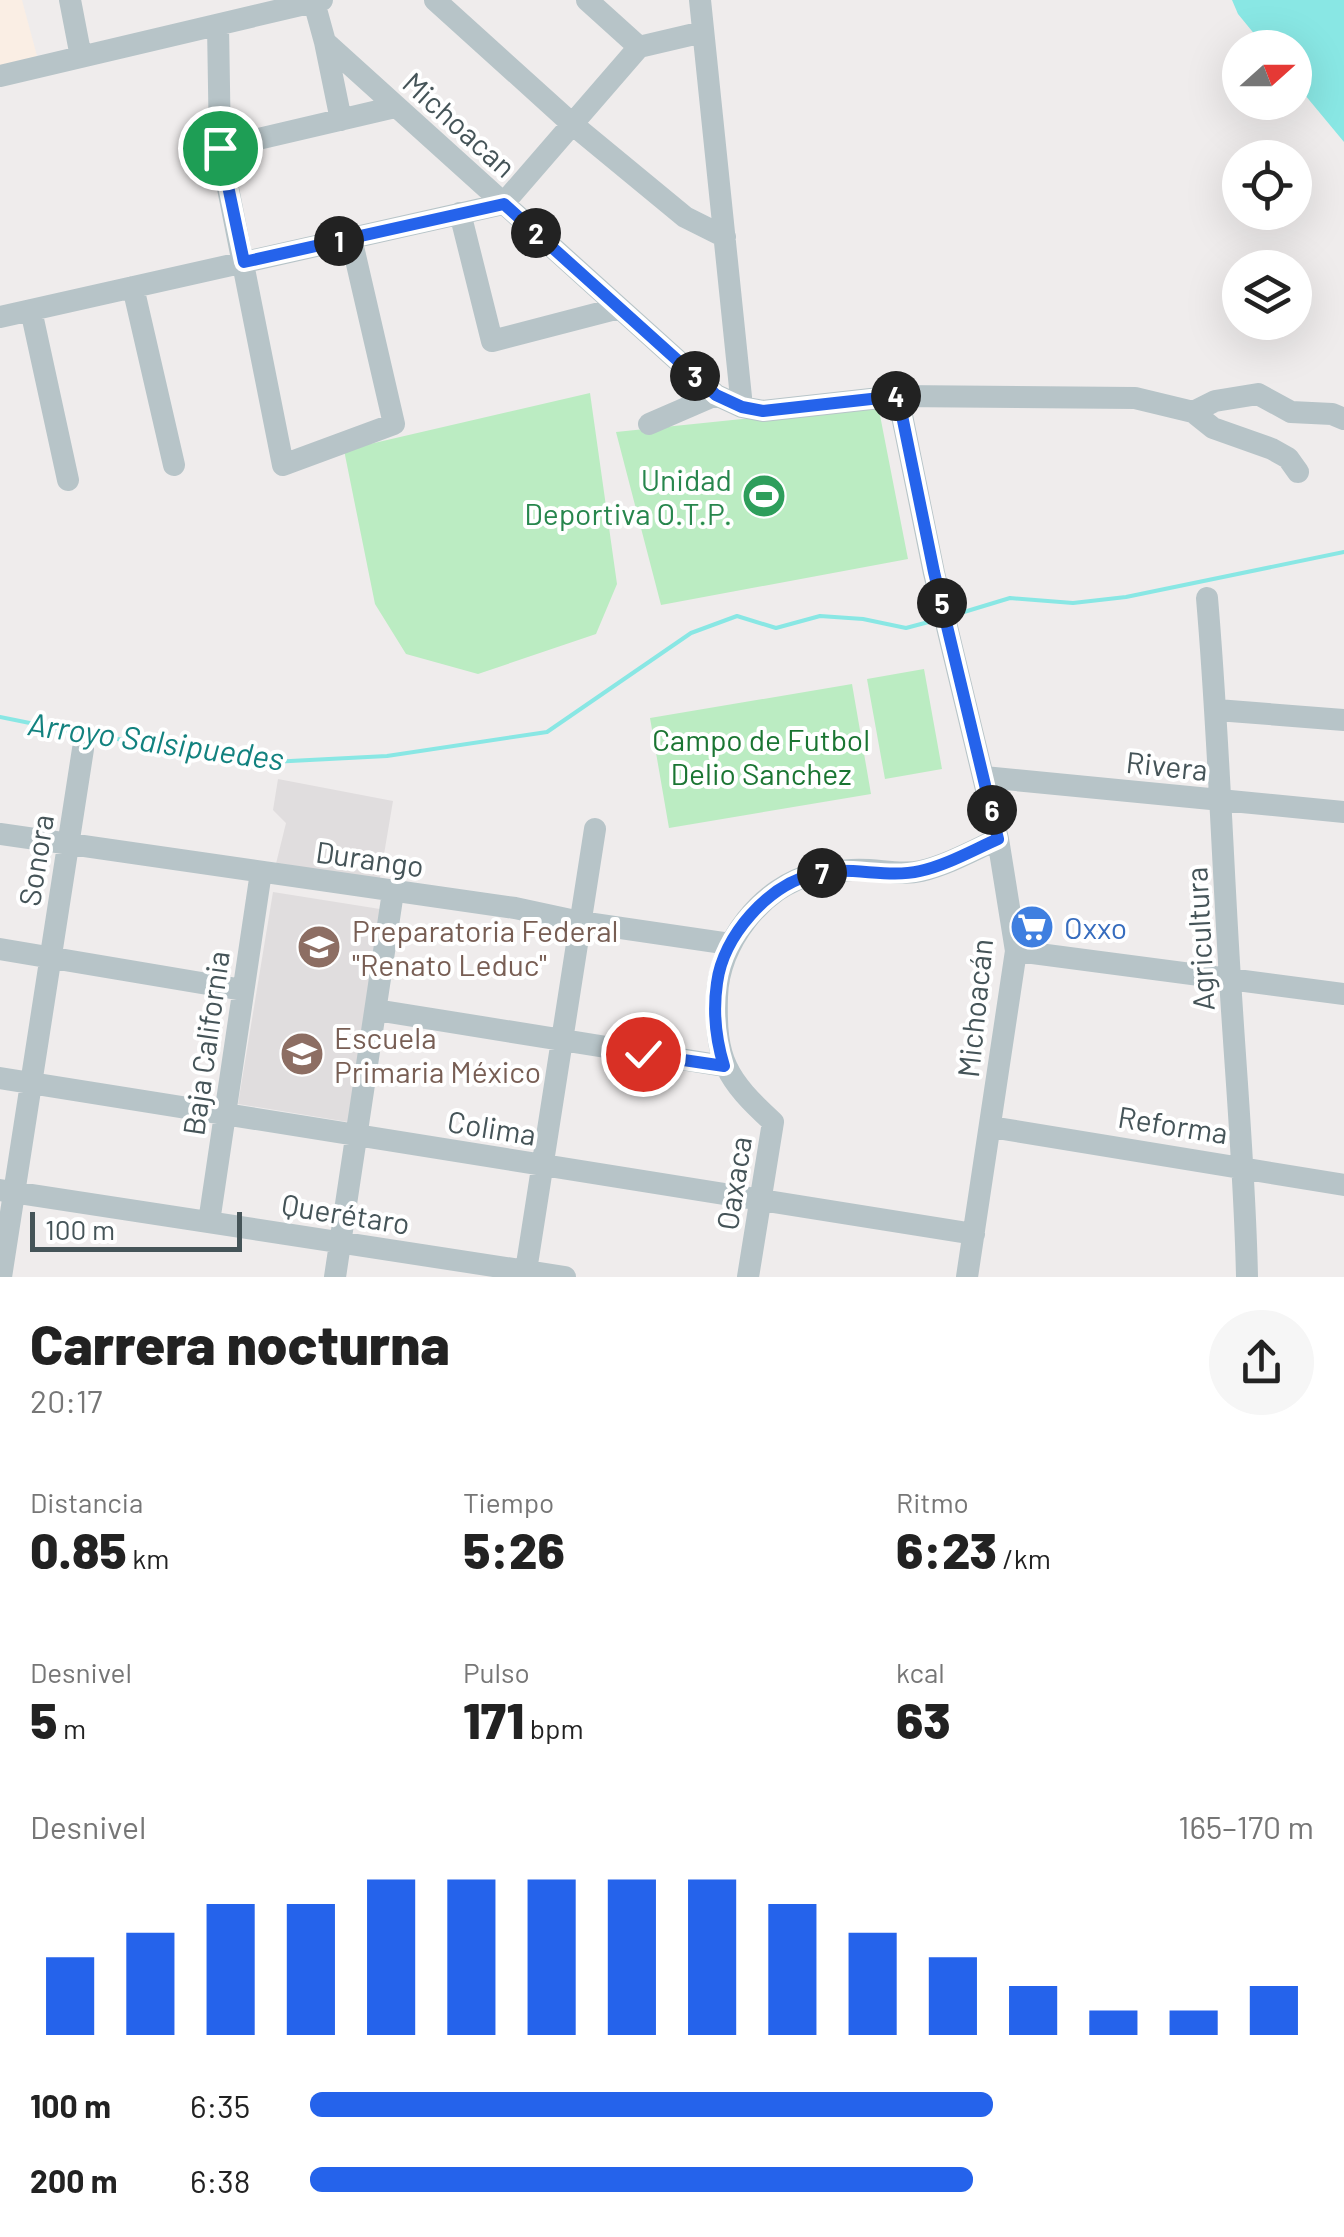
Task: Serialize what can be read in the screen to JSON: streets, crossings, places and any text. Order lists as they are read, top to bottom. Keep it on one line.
{"streets":{"street":["Michoacan","Rivera","Durango","Sonora","Agricultura","Michoacán","Baja California","Reforma","Colima","Oaxaca","Querétaro"]},"crossings":[["Michoacan","Michoacán"],["Rivera","Agricultura"],["Rivera","Michoacán"],["Durango","Sonora"],["Durango","Baja California"],["Durango","Oaxaca"],["Sonora","Colima"],["Sonora","Querétaro"],["Agricultura","Reforma"],["Michoacán","Reforma"],["Michoacán","Colima"],["Michoacán","Oaxaca"],["Baja California","Colima"],["Baja California","Querétaro"],["Colima","Oaxaca"]],"water":["Arroyo Salsipuedes"],"parks":["Campo de Futbol Delio Sanchez"],"places":{"sports":["Unidad Deportiva O.T.P."],"supermarket":["Oxxo"],"school or university":["Preparatoria Federal \"Renato Leduc\"","Escuela Primaria México"]},"scale_bar":"100 m","north":"right","page":{"pins":["2","1","3","4","5","6","7"],"scale":"100 m","heading":["Carrera nocturna","20:17"],"stats":[["Distancia","0.85 km"],["Tiempo","5:26"],["Ritmo","6:23 /km"],["Desnivel","5 m"],["Pulso","171 bpm"],["kcal","63"]],"chart":["Desnivel","165–170 m"],"list":[{"name":"100 m","note":"6:35"},{"name":"200 m","note":"6:38"}]}}
